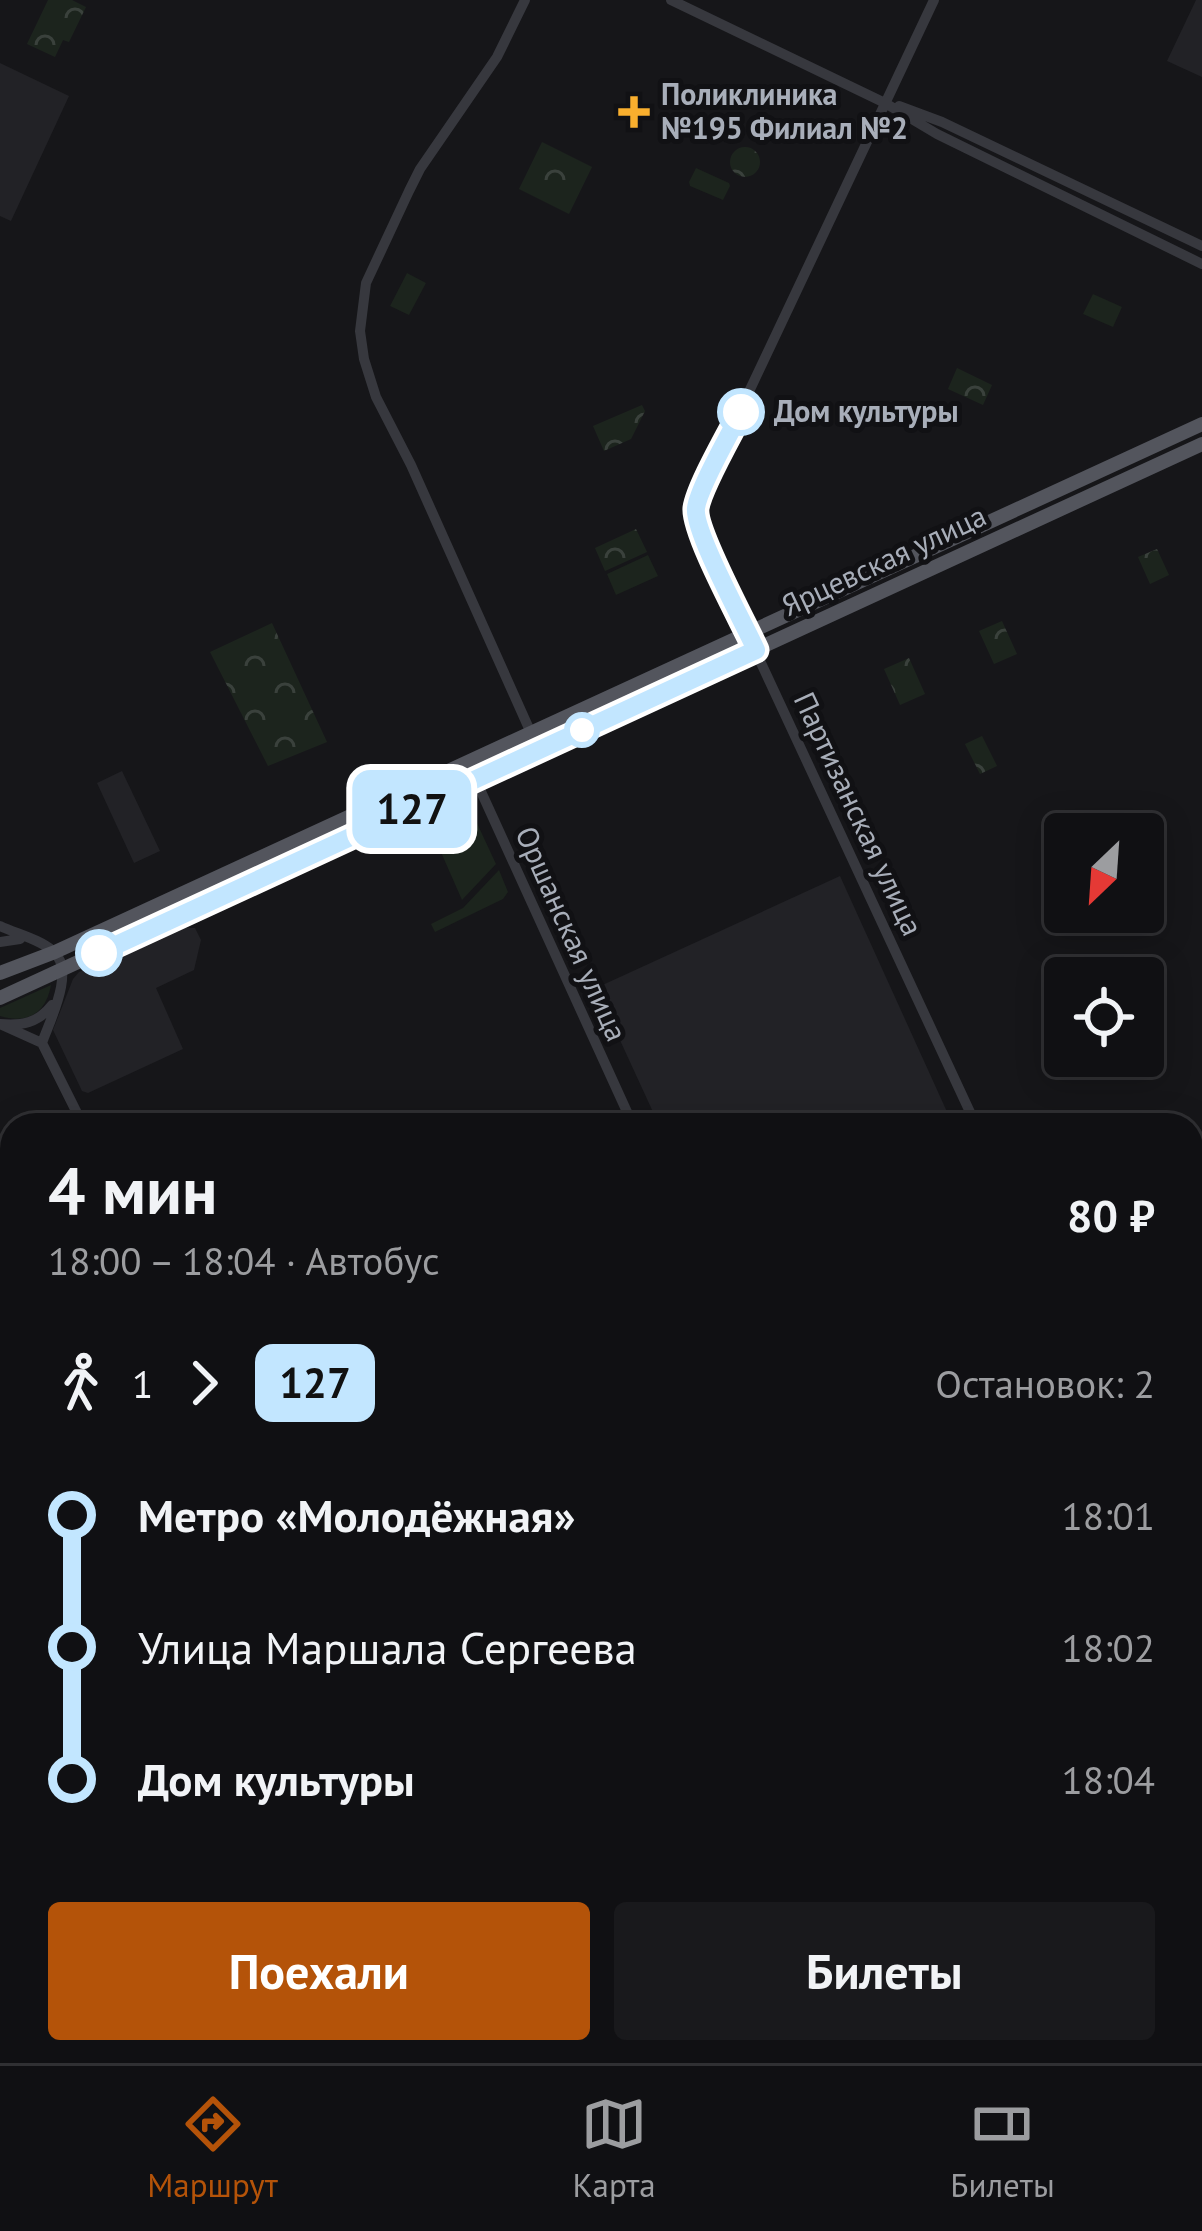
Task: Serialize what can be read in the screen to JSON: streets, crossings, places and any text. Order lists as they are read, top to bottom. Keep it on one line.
{"streets":{"main road":["Ярцевская улица"],"street":["Партизанская улица","Оршанская улица"]},"crossings":[["Ярцевская улица","Партизанская улица"],["Ярцевская улица","Оршанская улица"]],"places":{"health":["Поликлиника №195 Филиал №2"],"other":["Дом культуры"]},"lines":["bus line 127"],"north":"bottom left","page":{"on_map":"127","heading":["4 мин","18:00 – 18:04 · Автобус","80 ₽"],"legs":["1","127","Остановок: 2"],"list":[{"name":"Метро «Молодёжная»","value":"18:01"},{"name":"Улица Маршала Сергеева","value":"18:02"},{"name":"Дом культуры","value":"18:04"}],"buttons":["Поехали","Билеты"],"tabs":["Маршрут","Карта","Билеты"]}}
